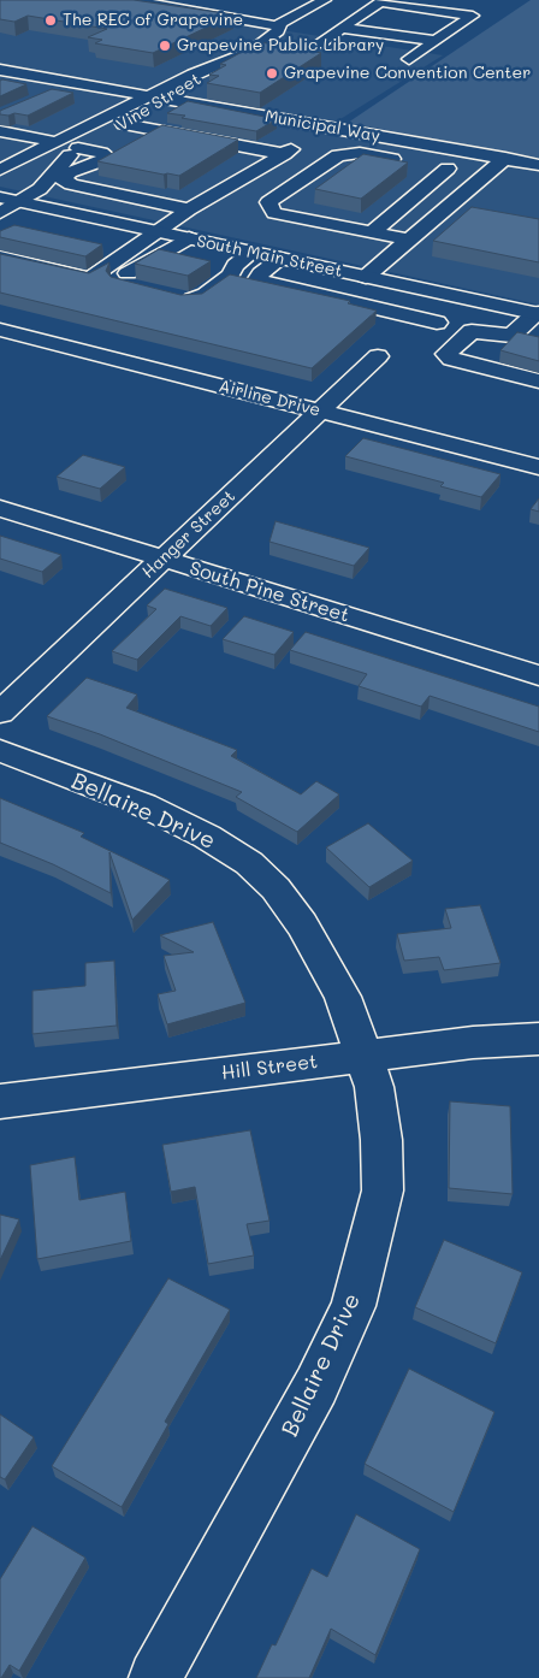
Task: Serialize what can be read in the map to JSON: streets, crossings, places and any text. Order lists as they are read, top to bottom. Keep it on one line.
{"streets":{"street":["Vine Street","Municipal Way","South Main Street","Airline Drive","Hanger Street","South Pine Street","Bellaire Drive","Hill Street"]},"crossings":[["Vine Street","Municipal Way"],["Vine Street","South Main Street"],["Airline Drive","Hanger Street"],["Hanger Street","South Pine Street"],["Bellaire Drive","Hill Street"]],"places":["The REC of Grapevine","Grapevine Public Library","Grapevine Convention Center"]}
